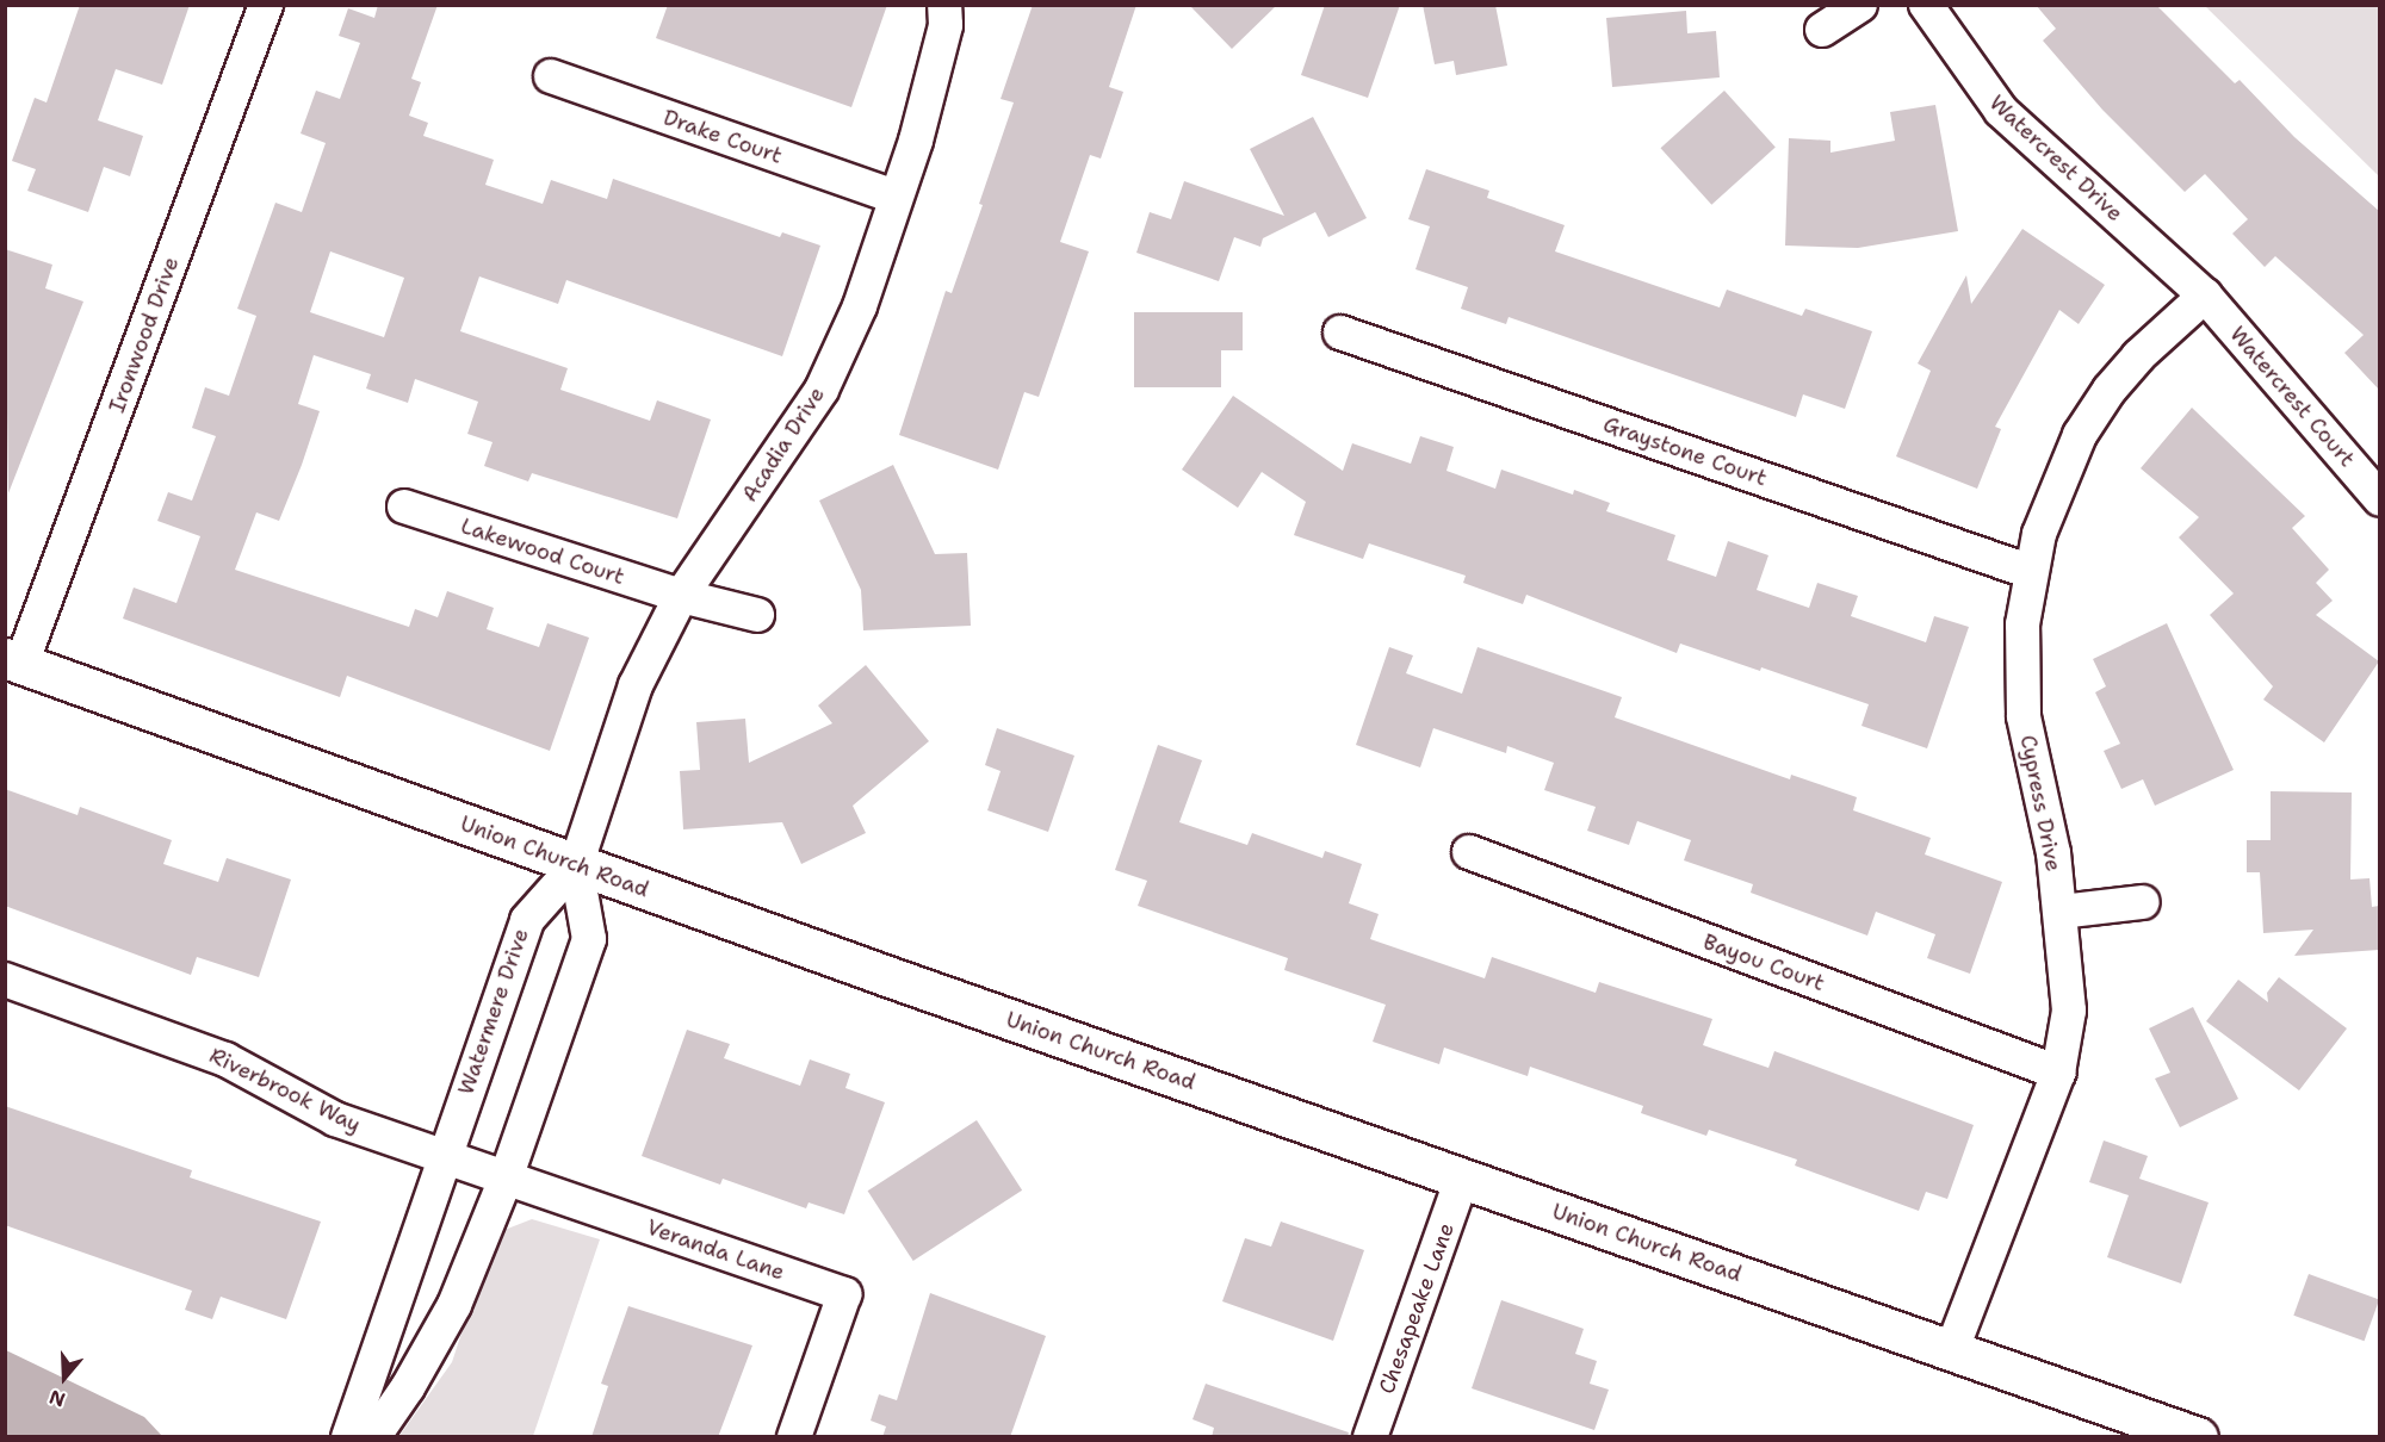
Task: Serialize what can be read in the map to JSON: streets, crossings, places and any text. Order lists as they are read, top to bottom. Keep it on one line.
{"streets":{"street":["Drake Court","Watercrest Drive","Ironwood Drive","Watercrest Court","Acadia Drive","Graystone Court","Lakewood Court","Cypress Drive","Union Church Road","Bayou Court","Watermere Drive","Riverbrook Way","Veranda Lane","Chesapeake Lane"]},"crossings":[["Drake Court","Acadia Drive"],["Watercrest Drive","Watercrest Court"],["Watercrest Drive","Cypress Drive"],["Ironwood Drive","Union Church Road"],["Watercrest Court","Cypress Drive"],["Acadia Drive","Lakewood Court"],["Acadia Drive","Union Church Road"],["Acadia Drive","Watermere Drive"],["Graystone Court","Cypress Drive"],["Cypress Drive","Union Church Road"],["Cypress Drive","Bayou Court"],["Union Church Road","Watermere Drive"],["Union Church Road","Chesapeake Lane"],["Watermere Drive","Riverbrook Way"],["Watermere Drive","Veranda Lane"],["Riverbrook Way","Veranda Lane"]],"north":"bottom"}
